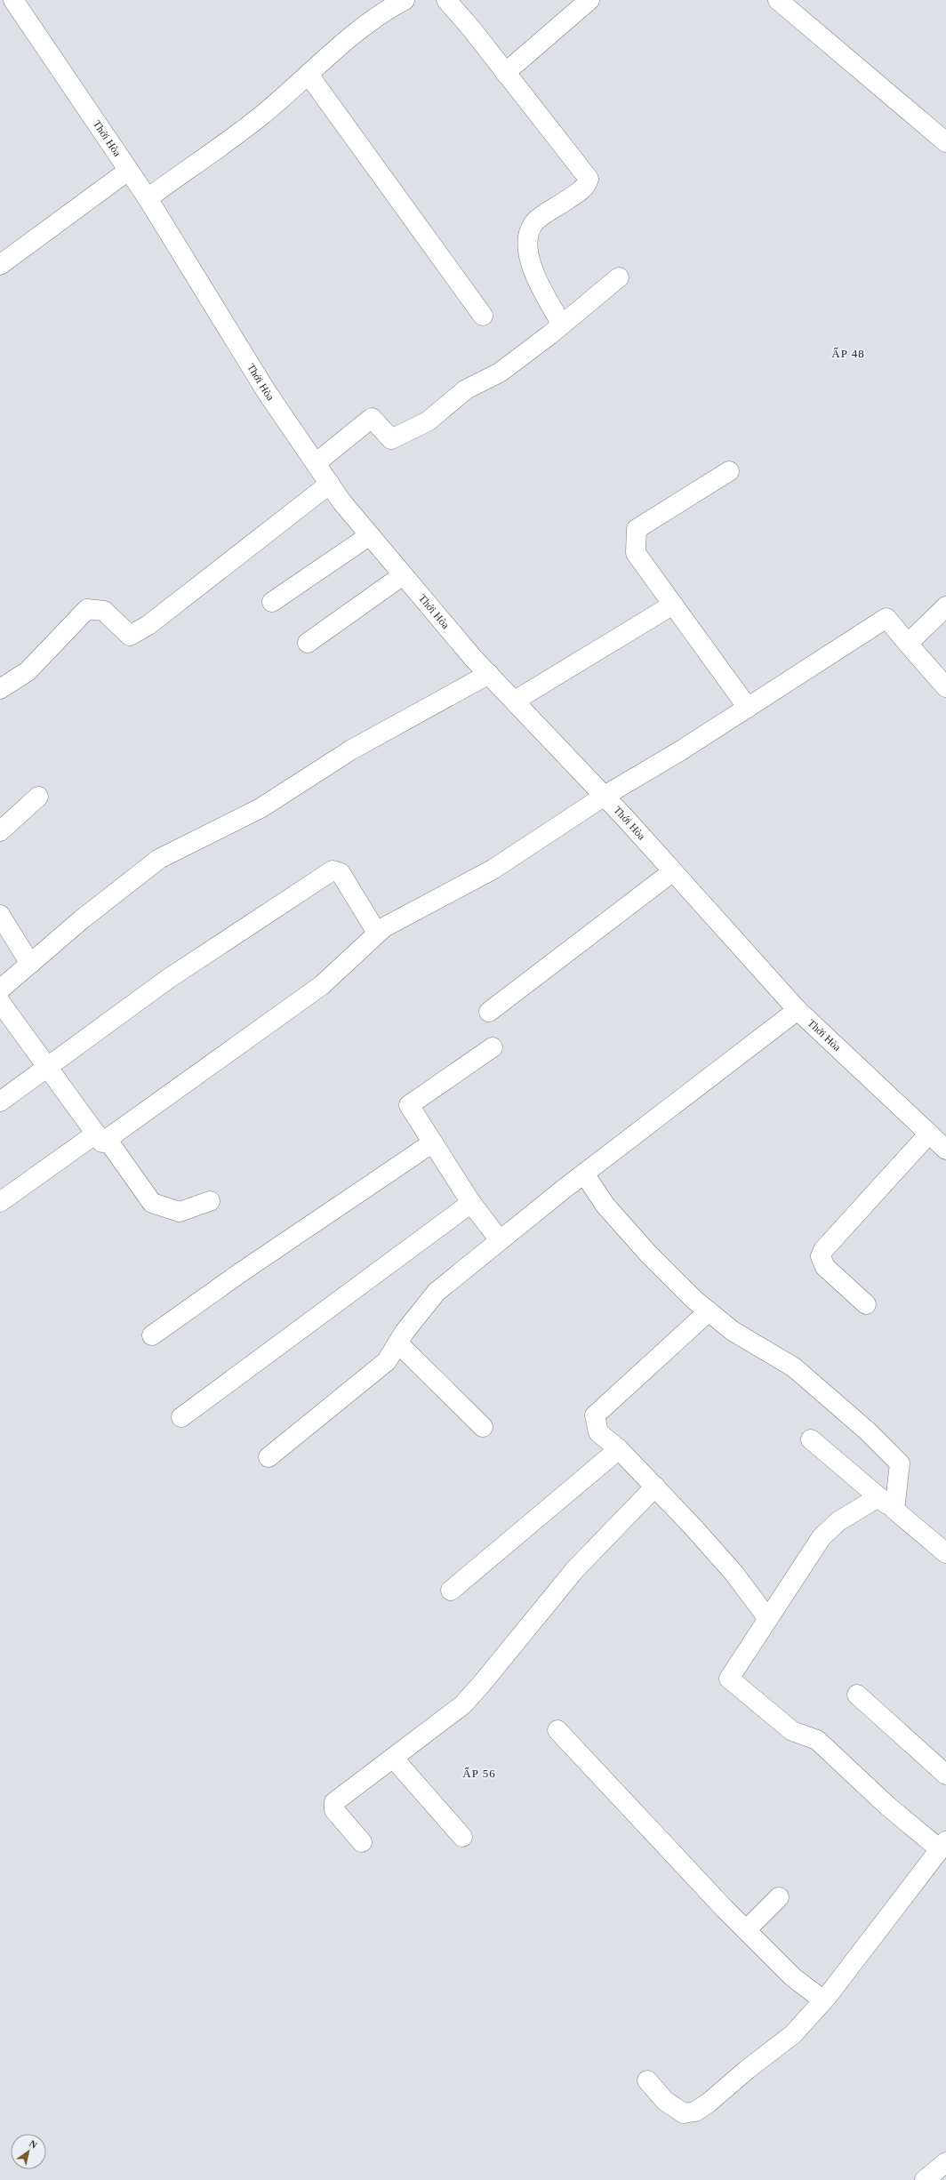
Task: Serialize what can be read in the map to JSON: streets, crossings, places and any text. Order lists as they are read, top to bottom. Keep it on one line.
{"streets":{"street":["Thới Hòa"]},"districts":["ẤP 48","ẤP 56"],"north":"top right"}
